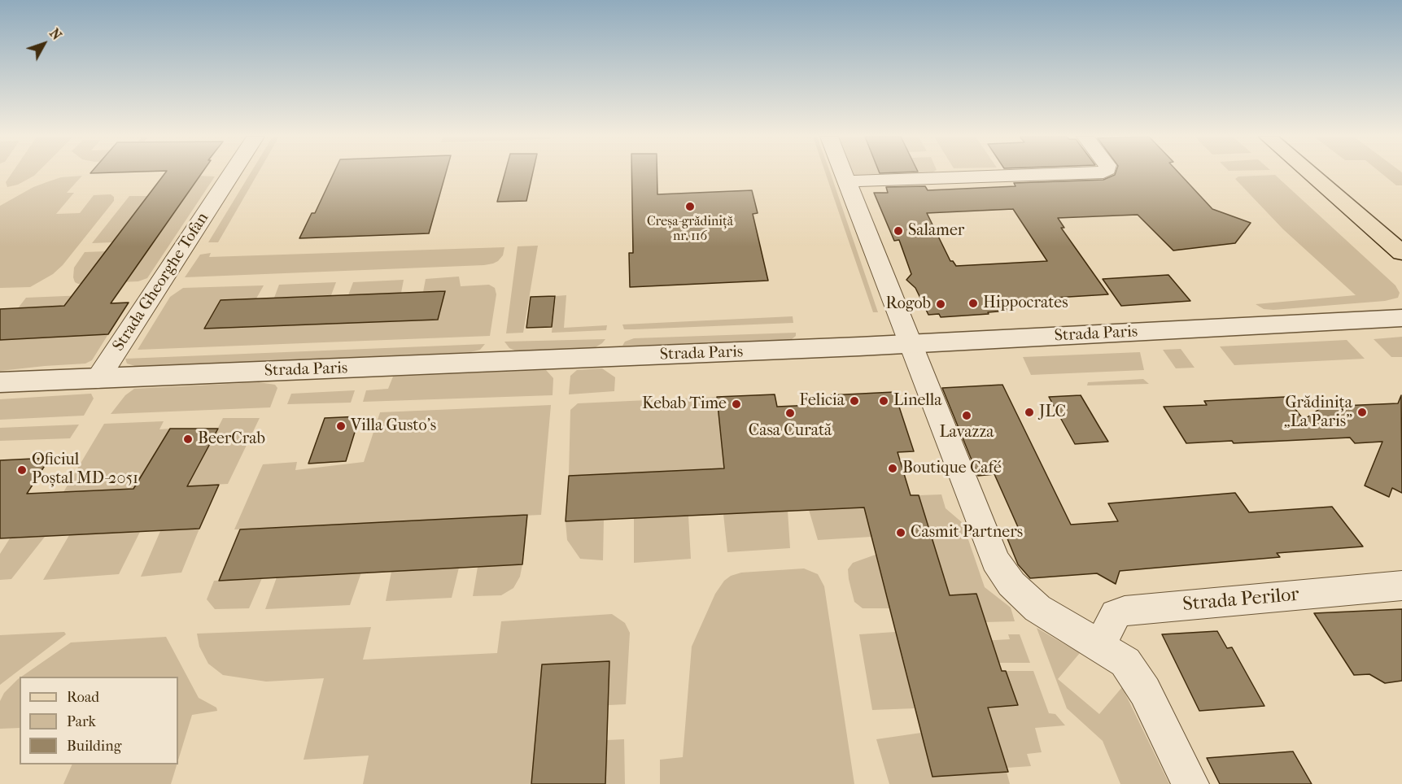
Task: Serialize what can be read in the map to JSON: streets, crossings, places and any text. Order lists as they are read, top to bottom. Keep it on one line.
{"streets":{"street":["Strada Gheorghe Tofan","Strada Paris","Strada Perilor"]},"crossings":[["Strada Gheorghe Tofan","Strada Paris"]],"places":["Creșa-grădiniță nr. 116","Salamer","Hippocrates","Rogob","Felicia","Linella","Kebab Time","JLC","Grădinița „La Paris”","Casa Curată","Lavazza","Villa Gusto's","BeerCrab","Boutique Café","Oficiul Poștal MD-2051","Casmit Partners"],"legend":["Road","Park","Building"],"north":"top right"}
